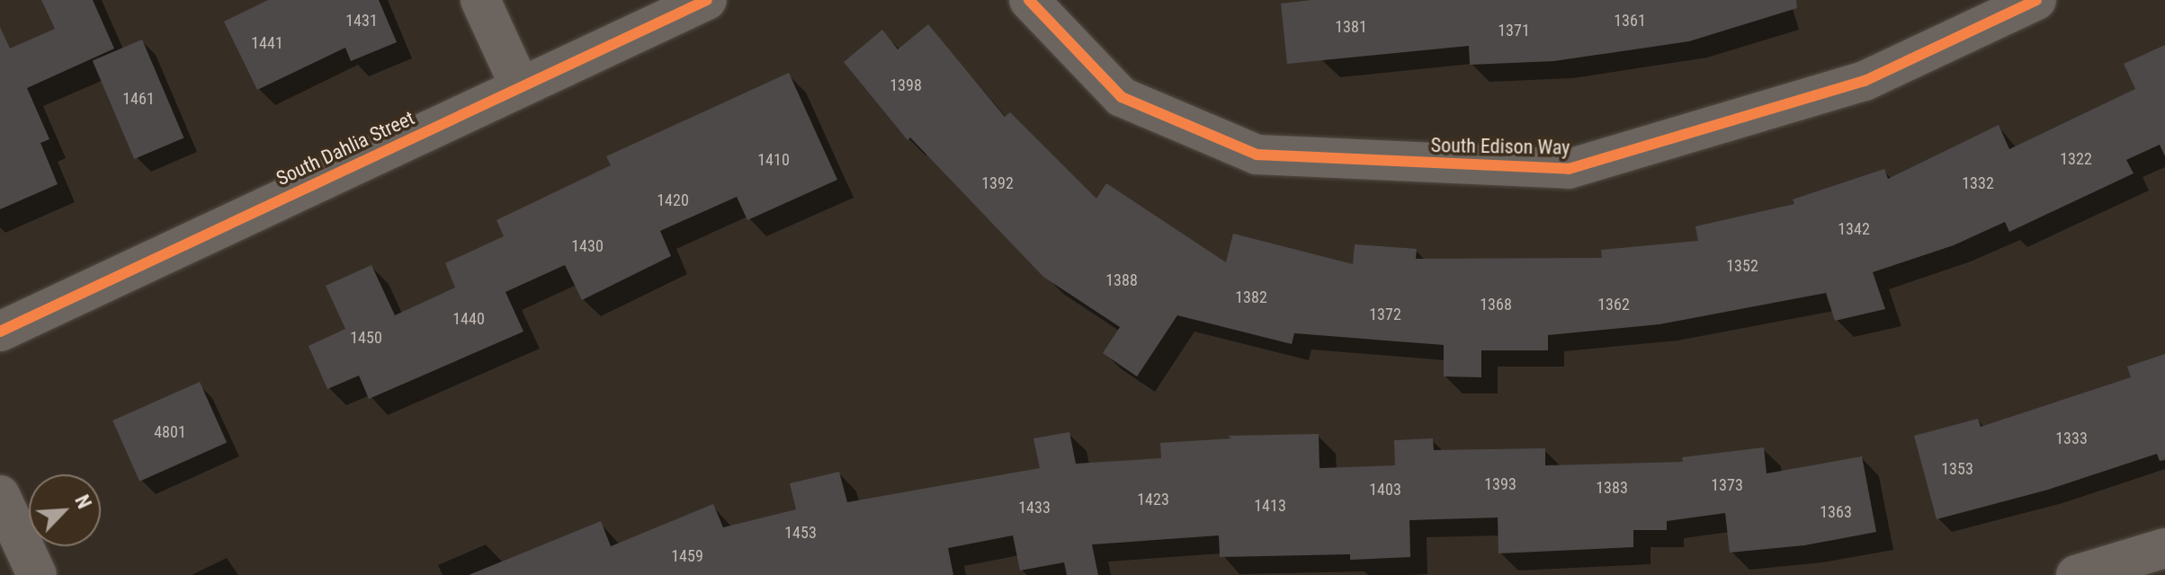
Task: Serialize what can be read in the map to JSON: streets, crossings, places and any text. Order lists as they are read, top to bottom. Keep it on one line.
{"streets":{"street":["South Edison Way","South Dahlia Street"]},"house_numbers":["1431","1361","1381","1371","1441","1398","1461","1322","1410","1392","1332","1420","1342","1430","1352","1388","1382","1368","1362","1372","1440","1450","4801","1333","1353","1393","1373","1383","1403","1423","1413","1433","1363","1453","1459"],"north":"top right"}
